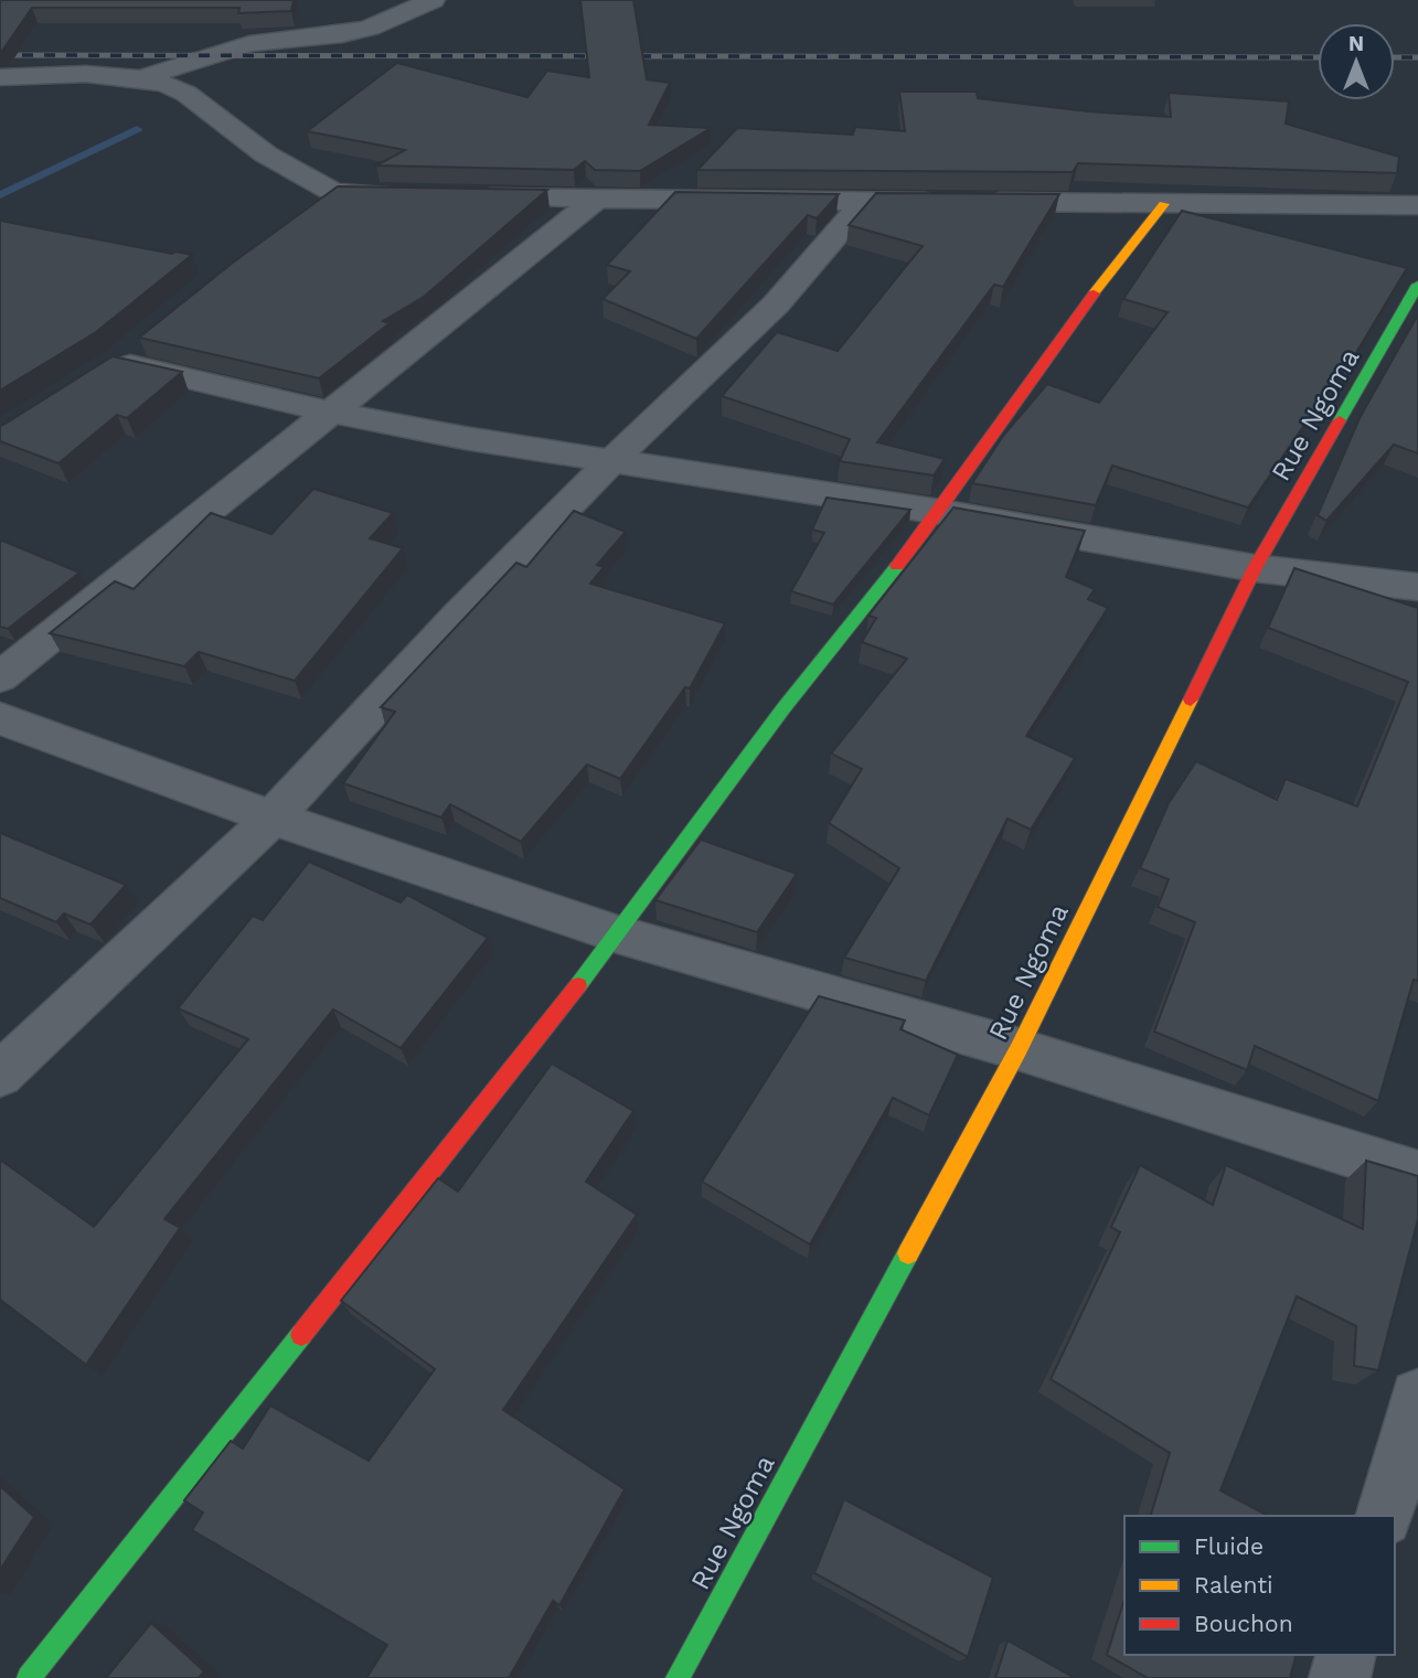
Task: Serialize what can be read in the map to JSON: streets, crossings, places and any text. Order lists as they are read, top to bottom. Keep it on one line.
{"streets":{"street":["Rue Ngoma"]},"legend":["Fluide","Ralenti","Bouchon"],"north":"top"}
